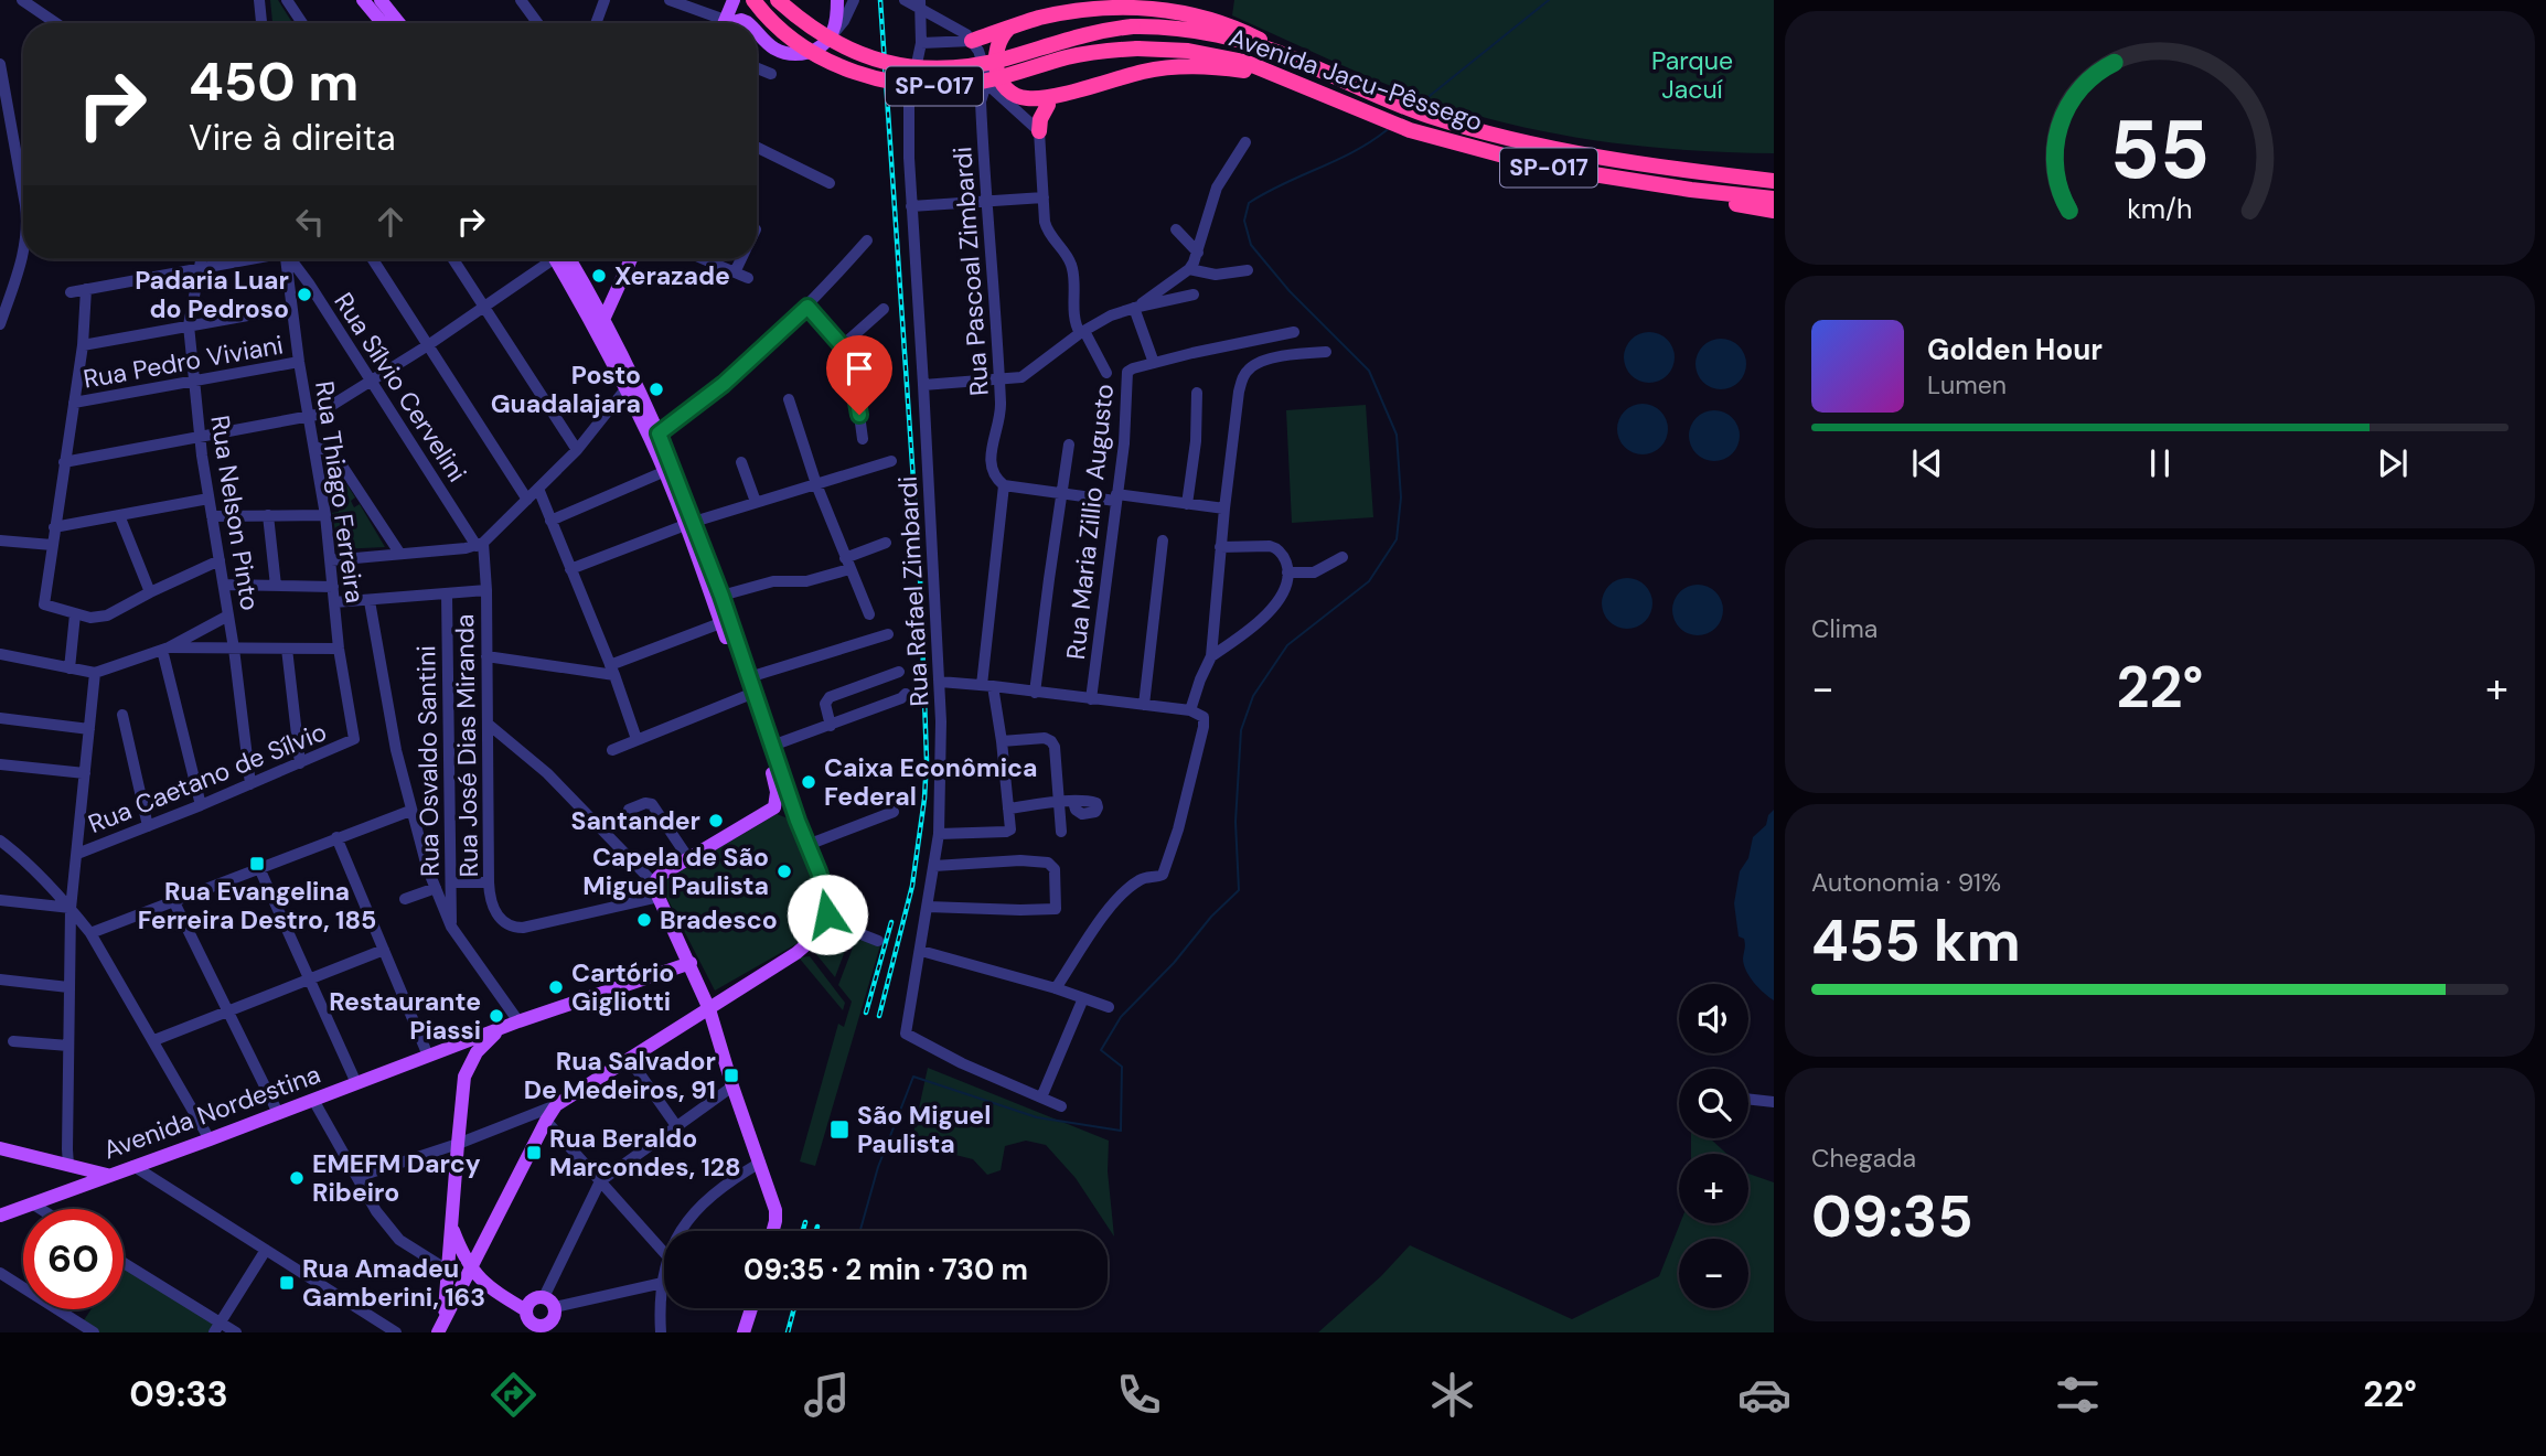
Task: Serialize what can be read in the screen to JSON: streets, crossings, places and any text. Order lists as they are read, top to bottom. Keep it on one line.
{"streets":{"highway":["Avenida Jacu-Pêssego","SP-017"],"main road":["Avenida Nordestina"],"street":["Rua Pascoal Zimbardi","Rua Pedro Viviani","Rua Sílvio Cervelini","Rua Thiago Ferreira","Rua Nelson Pinto","Rua Maria Zillio Augusto","Rua Rafael Zimbardi","Rua José Dias Miranda","Rua Osvaldo Santini","Rua Caetano de Sílvio"]},"crossings":[["Rua Pascoal Zimbardi","Rua Rafael Zimbardi"],["Rua Pedro Viviani","Rua Thiago Ferreira"],["Rua Pedro Viviani","Rua Nelson Pinto"],["Rua Sílvio Cervelini","Rua José Dias Miranda"],["Rua Thiago Ferreira","Rua Caetano de Sílvio"],["Rua Nelson Pinto","Rua Caetano de Sílvio"]],"parks":["Parque Jacuí"],"places":{"other":["Xerazade","Padaria Luar do Pedroso","Posto Guadalajara","Caixa Econômica Federal","Santander","Capela de São Miguel Paulista","Bradesco","Cartório Gigliotti","Restaurante Piassi","EMEFM Darcy Ribeiro"],"transit":["Rua Evangelina Ferreira Destro, 185","Rua Salvador De Medeiros, 91","São Miguel Paulista","Rua Beraldo Marcondes, 128","Rua Amadeu Gamberini, 163"]},"page":{"turn":["450 m","Vire à direita"],"song":["Golden Hour","Lumen"],"tile":["Clima",["Autonomia · 91%","455 km"],["Chegada","09:35"]],"heat":["−","22°","+"],"map_buttons":["+","−"],"limit":"60","trip":"09:35 · 2 min · 730 m","tabs":["09:33","22°"],"gauge":["55","km/h"]}}
